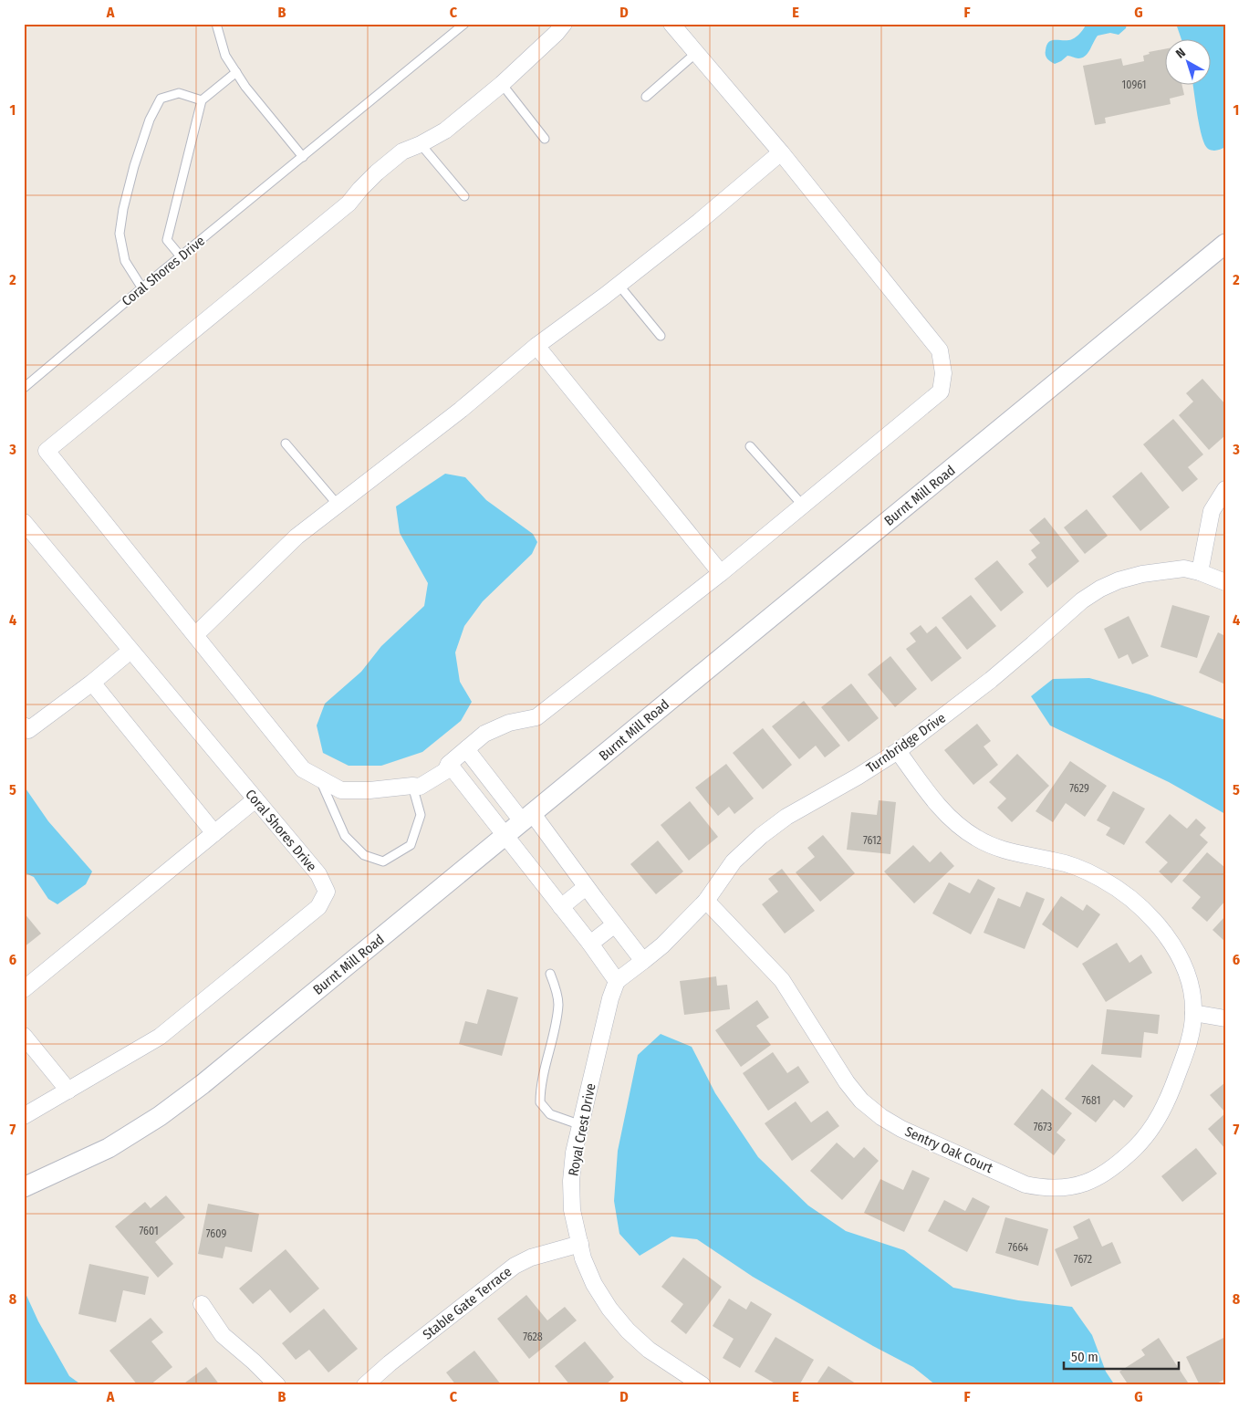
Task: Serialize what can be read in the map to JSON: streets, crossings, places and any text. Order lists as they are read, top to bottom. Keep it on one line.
{"streets":{"street":["Coral Shores Drive","Burnt Mill Road","Turnbridge Drive","Royal Crest Drive","Sentry Oak Court","Stable Gate Terrace"]},"crossings":[["Turnbridge Drive","Royal Crest Drive"],["Turnbridge Drive","Sentry Oak Court"],["Royal Crest Drive","Stable Gate Terrace"]],"house_numbers":["10961","7629","7612","7681","7673","7601","7609","7664","7672","7628"],"scale_bar":"50 m","north":"top left","grid":{"columns":["A","B","C","D","E","F","G"],"rows":["1","2","3","4","5","6","7","8"]}}
